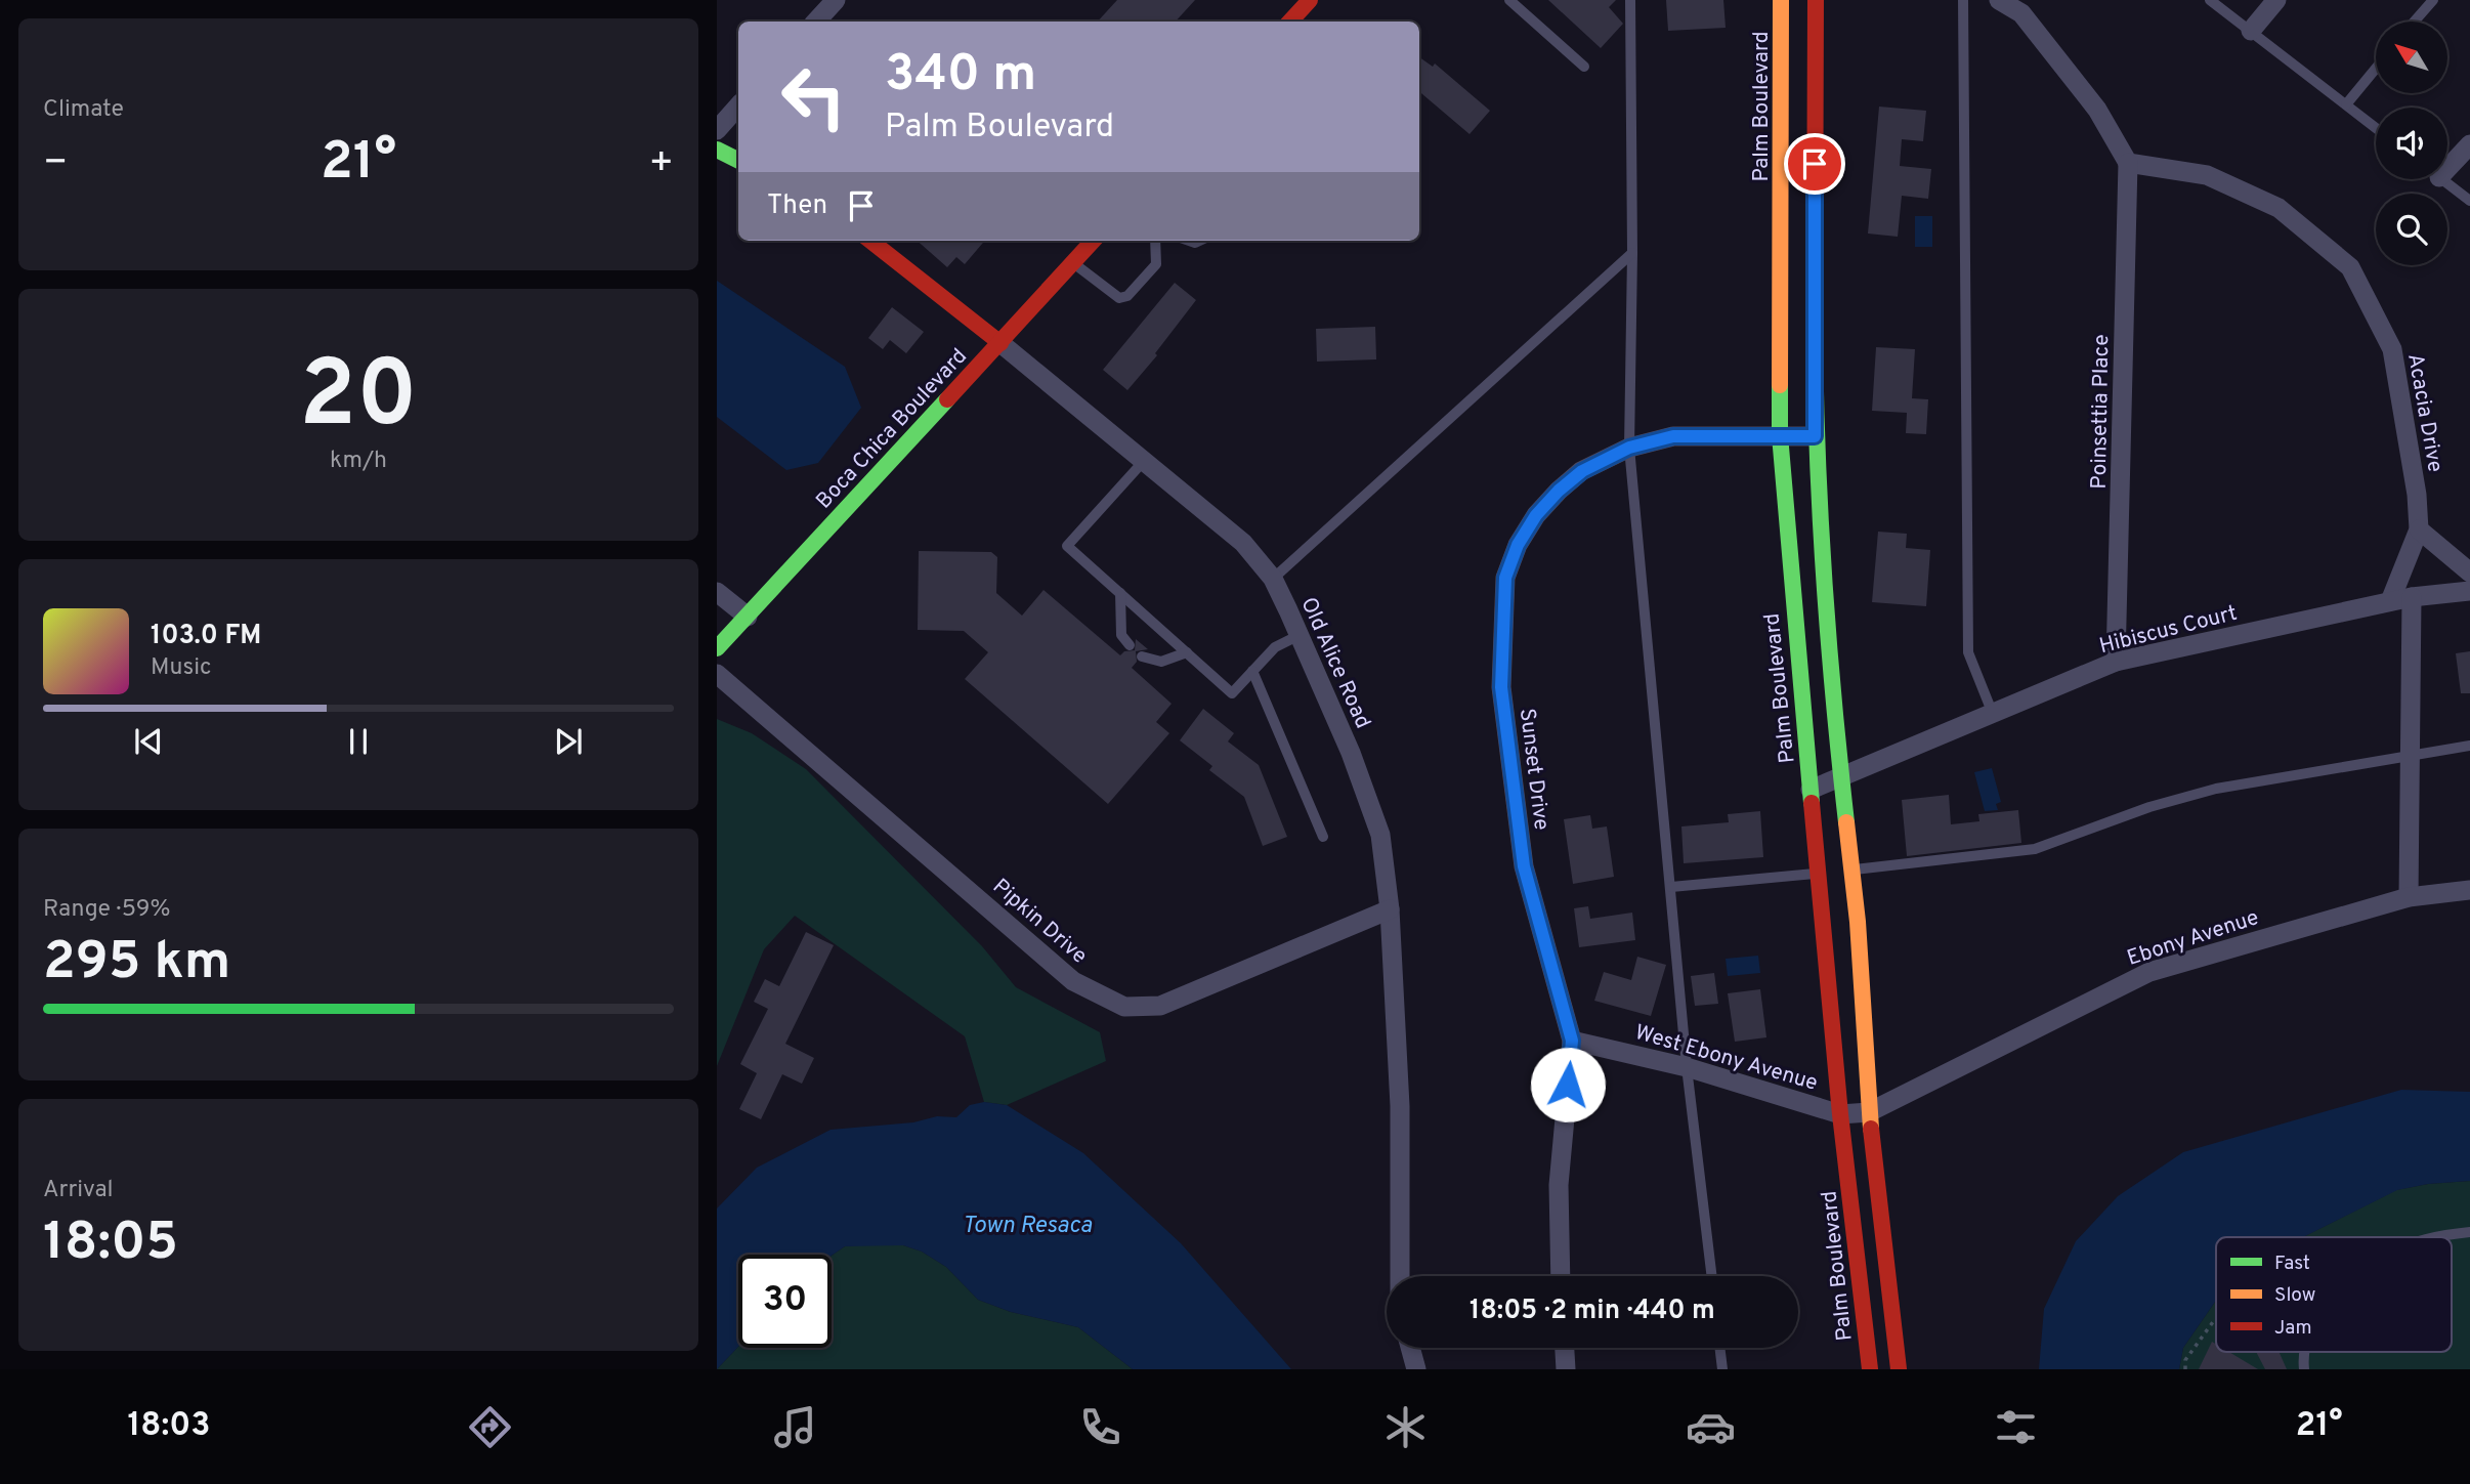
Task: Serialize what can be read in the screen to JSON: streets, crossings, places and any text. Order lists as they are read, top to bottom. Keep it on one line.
{"streets":{"main road":["Palm Boulevard","Boca Chica Boulevard","Old Alice Road"],"street":["Poinsettia Place","Acacia Drive","Hibiscus Court","Sunset Drive","Pipkin Drive","Ebony Avenue","West Ebony Avenue"]},"crossings":[["Palm Boulevard","Hibiscus Court"],["Palm Boulevard","Sunset Drive"],["Palm Boulevard","West Ebony Avenue"],["Poinsettia Place","Acacia Drive"],["Poinsettia Place","Hibiscus Court"],["Acacia Drive","Hibiscus Court"],["Boca Chica Boulevard","Old Alice Road"],["Old Alice Road","Pipkin Drive"],["Sunset Drive","West Ebony Avenue"],["Ebony Avenue","West Ebony Avenue"]],"water":["Town Resaca"],"legend":["Fast","Slow","Jam"],"north":"top left","page":{"tile":["Climate",["20","km/h"],["Range · 59%","295 km"],["Arrival","18:05"]],"turn":["340 m","Palm Boulevard"],"heat":["−","21°","+"],"then":"Then","song":["103.0 FM","Music"],"limit":"30","trip":"18:05 · 2 min · 440 m","tabs":["18:03","21°"]}}
